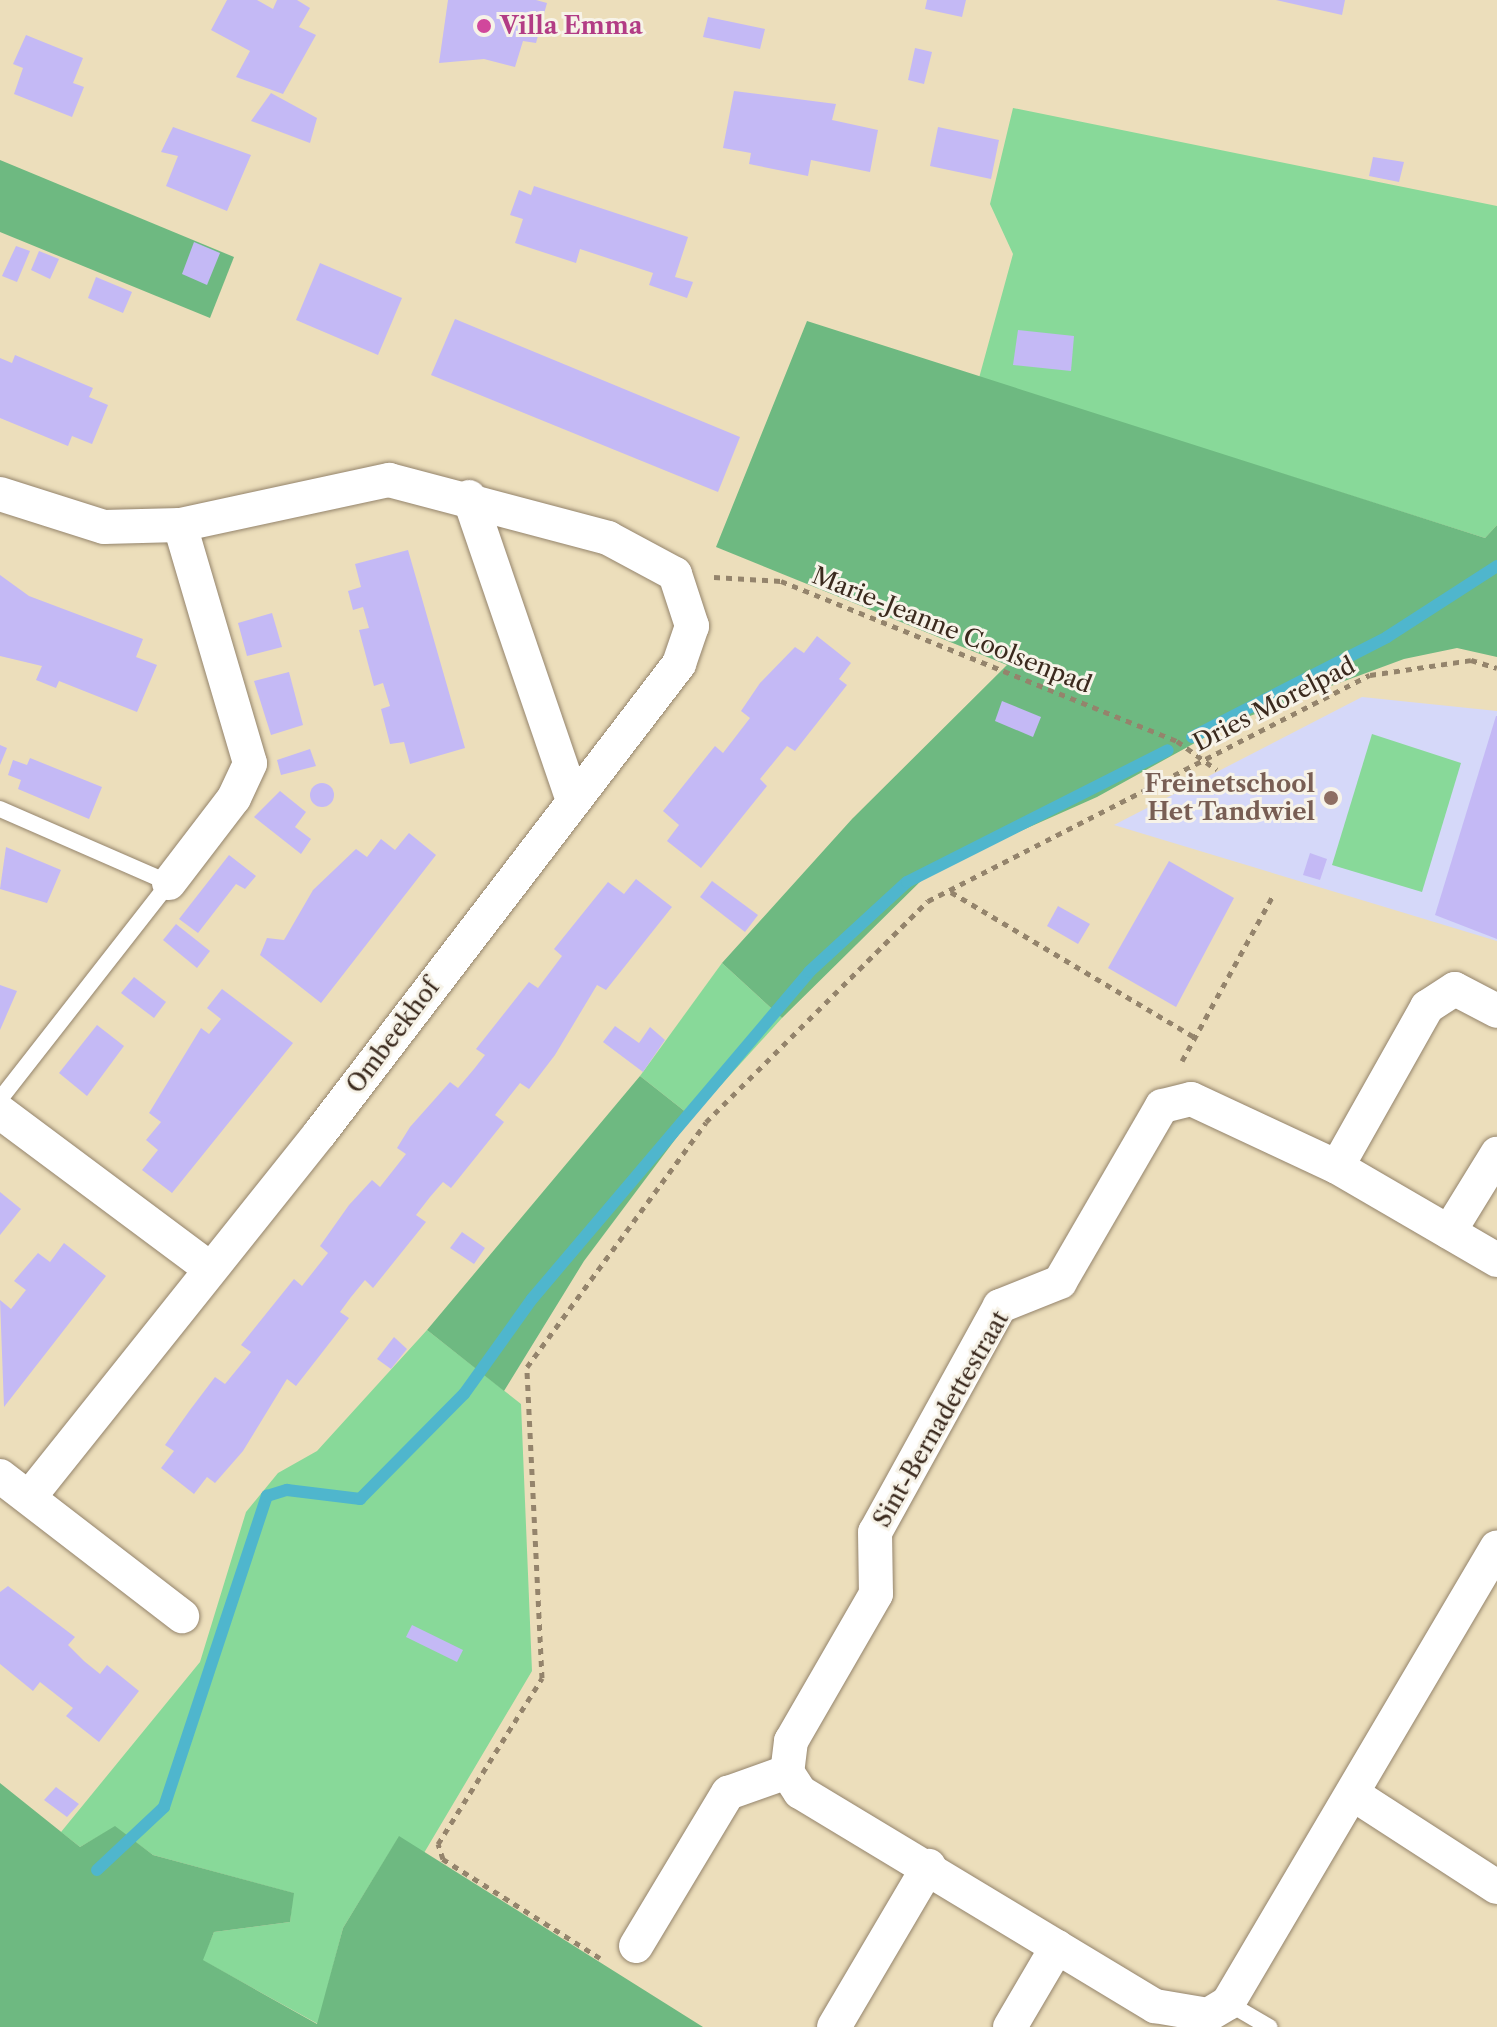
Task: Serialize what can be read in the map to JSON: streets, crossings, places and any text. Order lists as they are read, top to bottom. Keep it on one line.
{"streets":{"street":["Ombeekhof","Sint-Bernadettestraat"],"path":["Marie-Jeanne Coolsenpad","Dries Morelpad"]},"crossings":[["Marie-Jeanne Coolsenpad","Dries Morelpad"],["Marie-Jeanne Coolsenpad","Ombeekhof"]],"places":["Villa Emma","Freinetschool Het Tandwiel"]}
